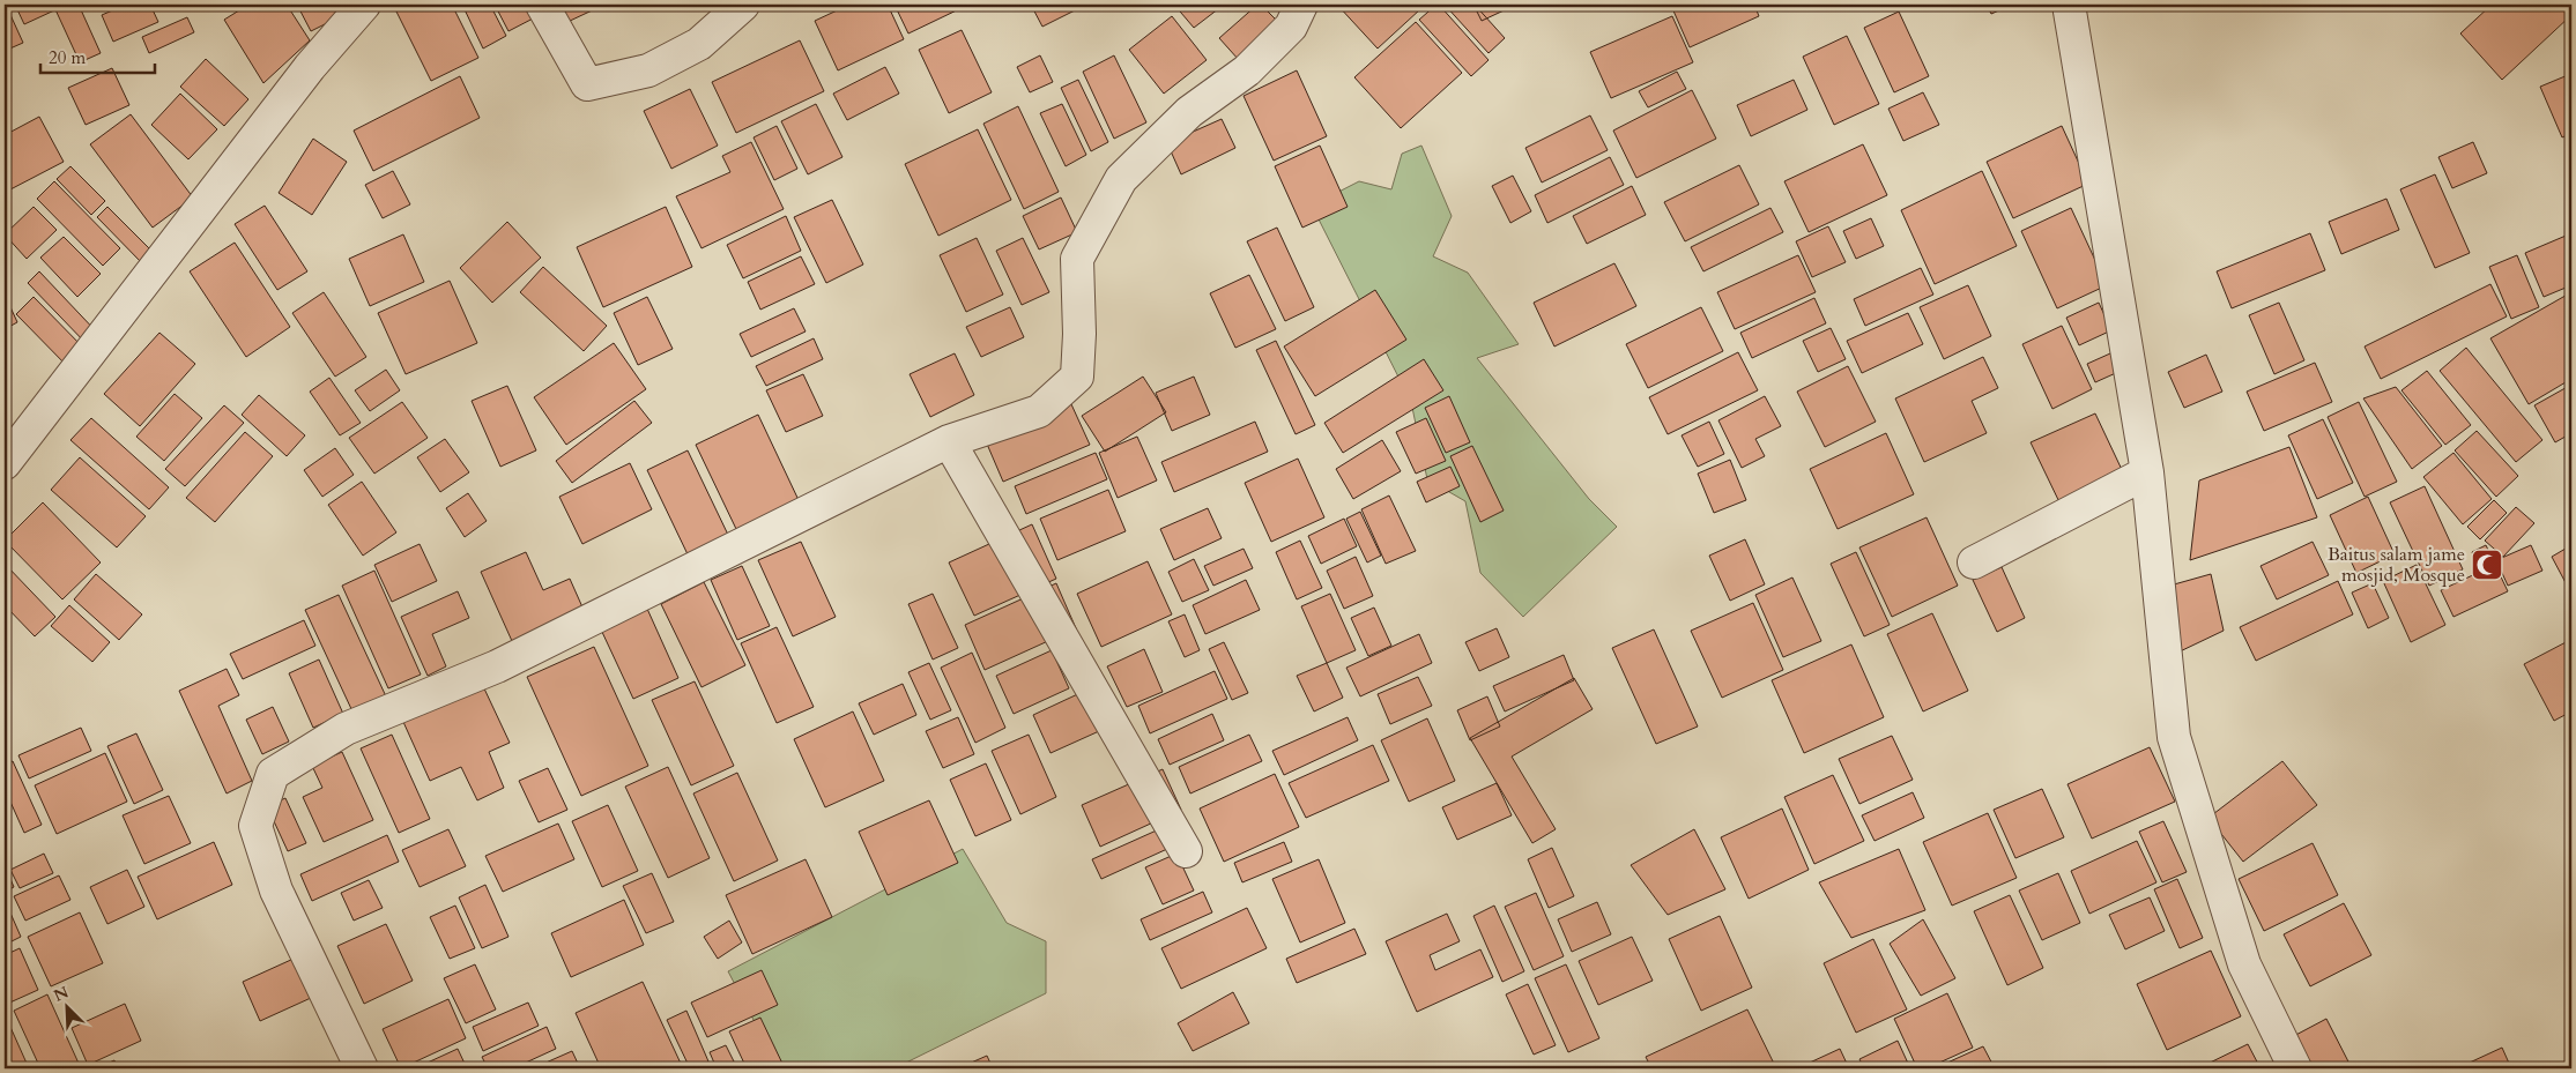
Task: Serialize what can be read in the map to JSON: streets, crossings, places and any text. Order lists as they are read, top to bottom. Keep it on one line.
{"places":{"mosque":["Baitus salam jame mosjid, Mosque"]},"scale_bar":"20 m","north":"top left"}
